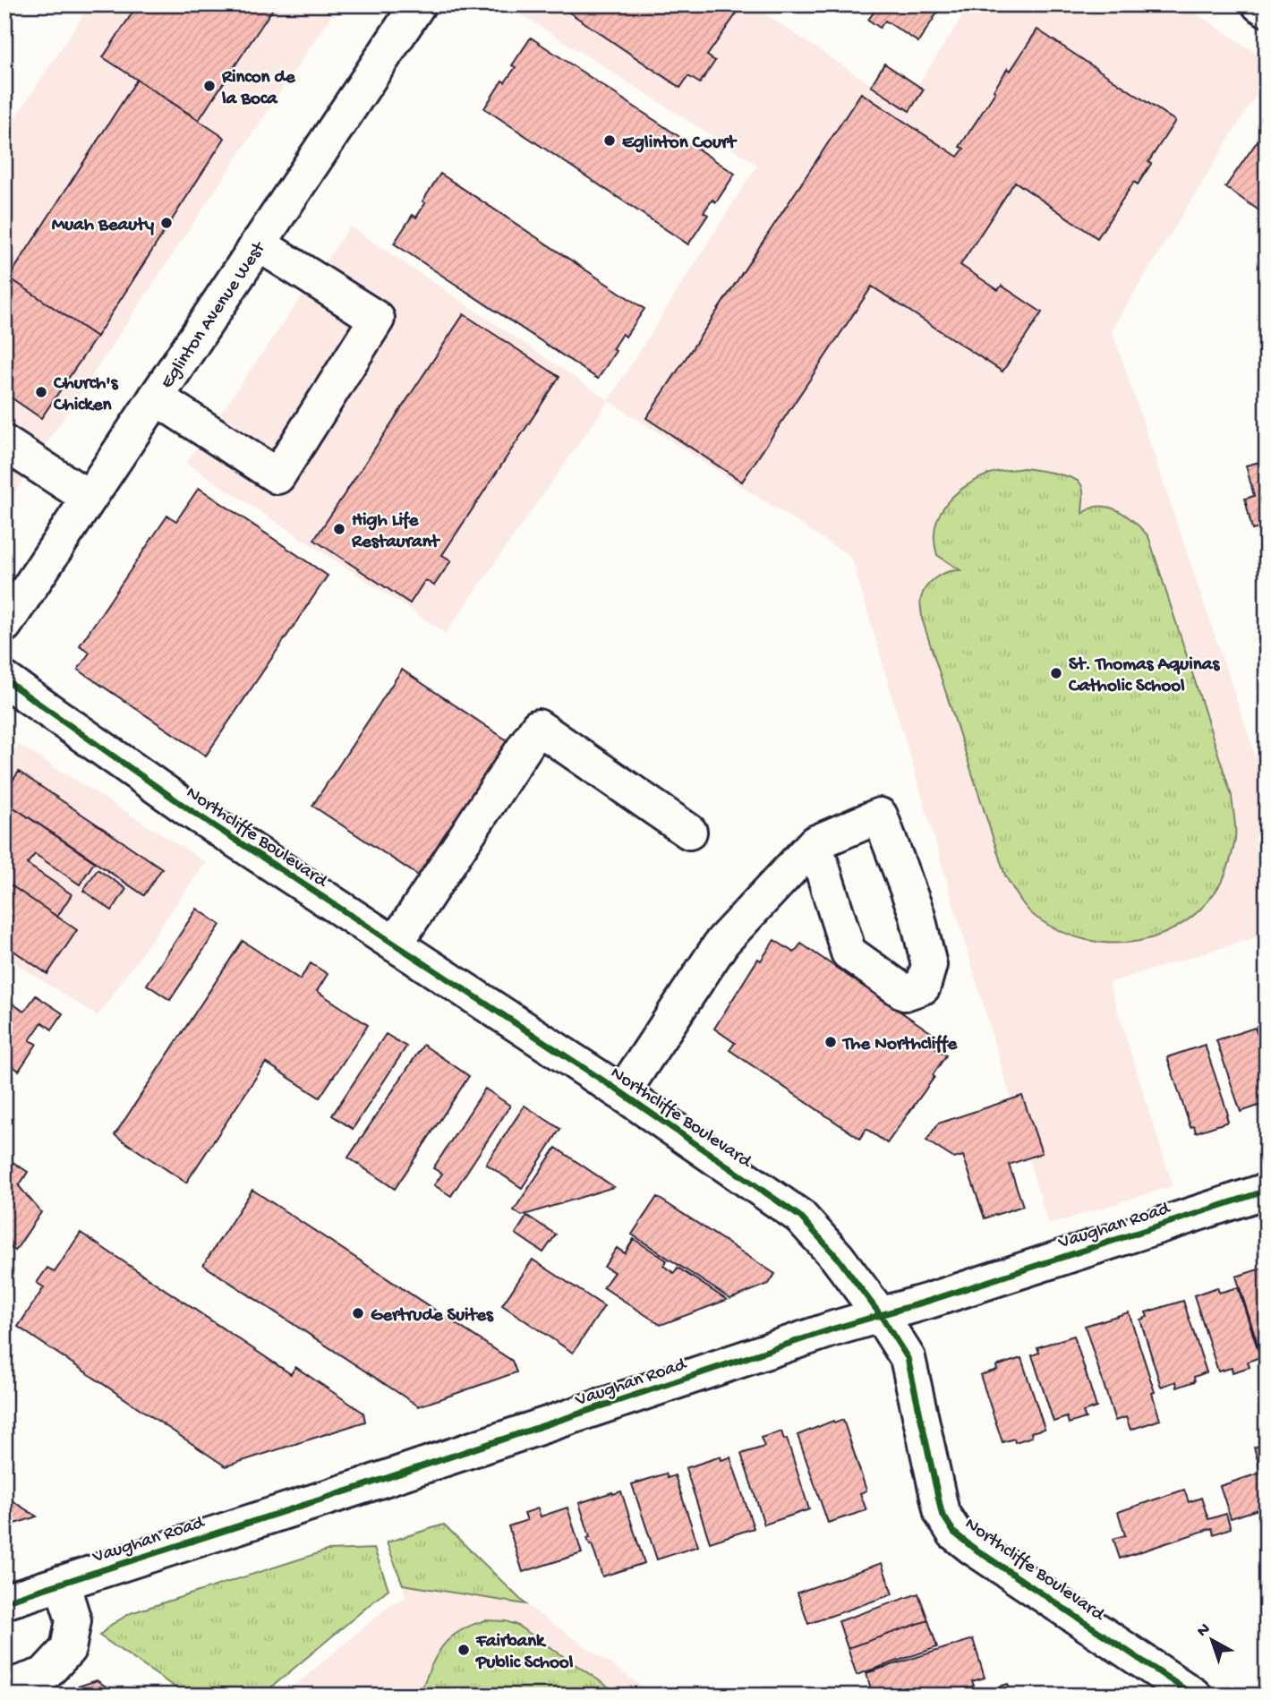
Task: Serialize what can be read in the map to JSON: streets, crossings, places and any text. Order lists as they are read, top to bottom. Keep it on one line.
{"streets":{"street":["Eglinton Avenue West","Northcliffe Boulevard","Vaughan Road"]},"crossings":[["Northcliffe Boulevard","Vaughan Road"]],"places":["Rincon de la Boca","Eglinton Court","Muah Beauty","Church's Chicken","High Life Restaurant","St. Thomas Aquinas Catholic School","The Northcliffe","Gertrude Suites","Fairbank Public School"],"north":"top left"}
